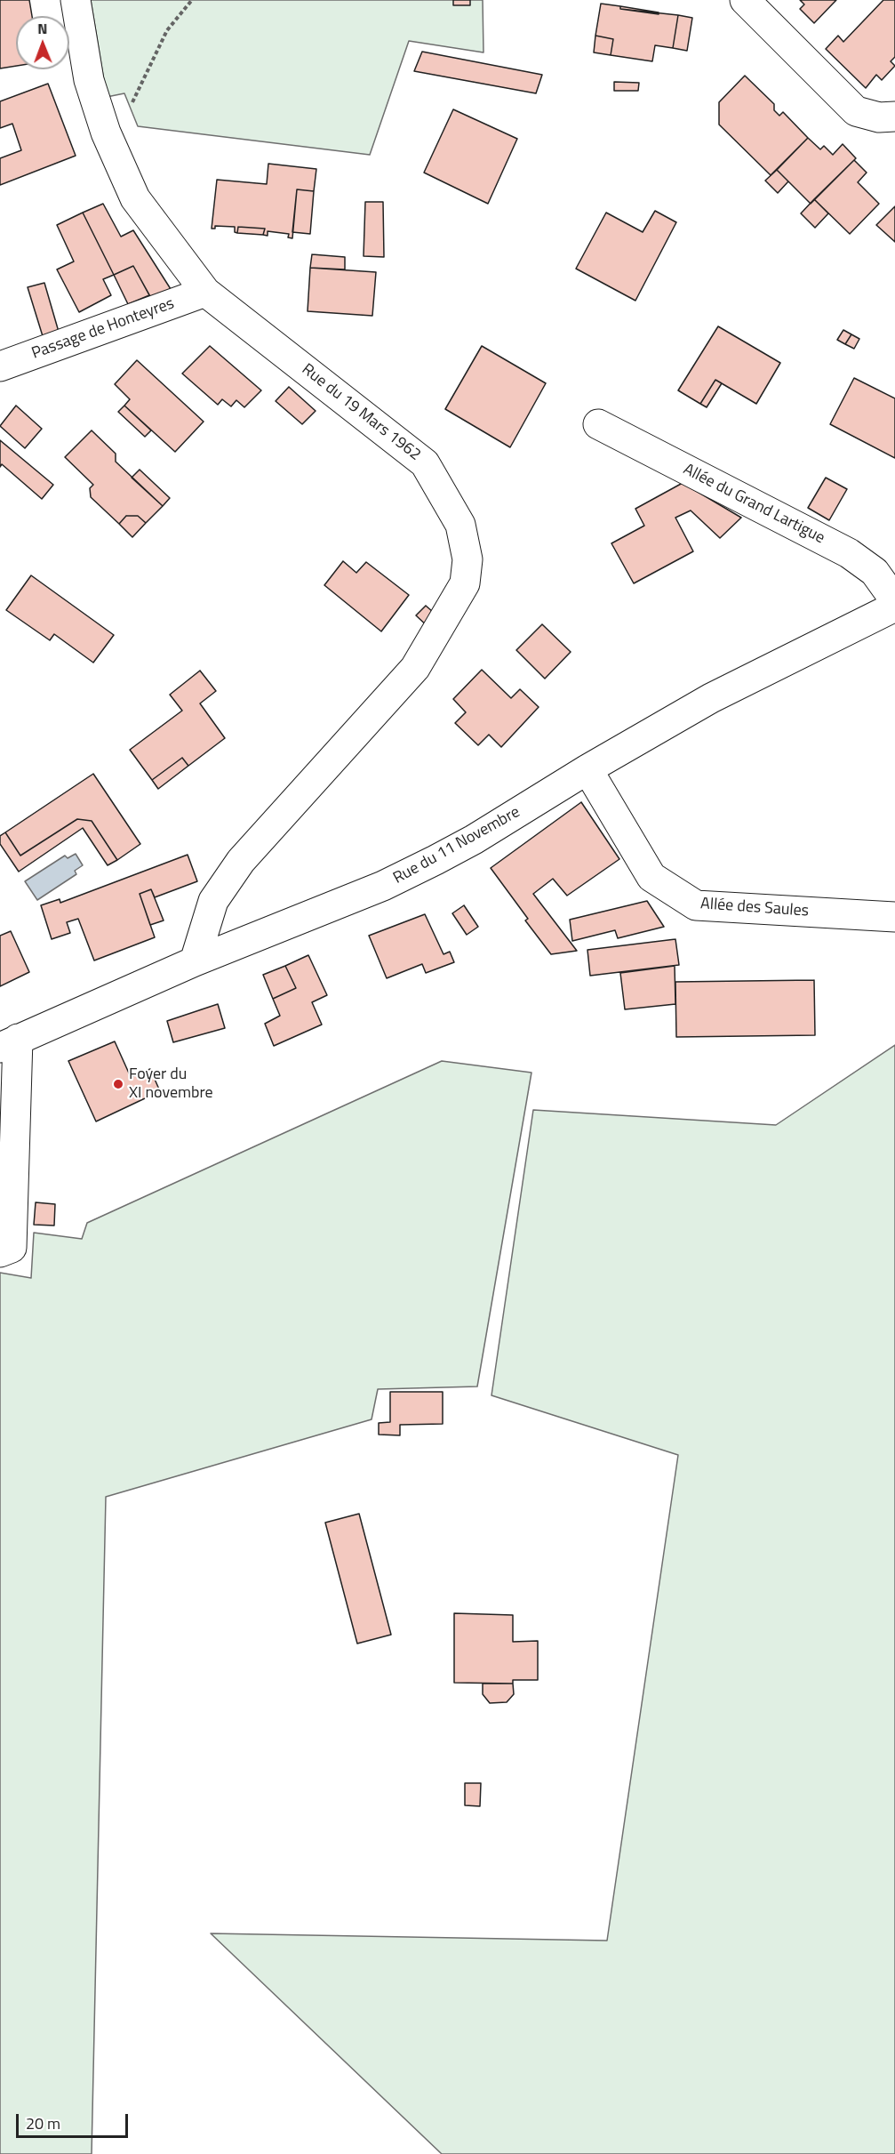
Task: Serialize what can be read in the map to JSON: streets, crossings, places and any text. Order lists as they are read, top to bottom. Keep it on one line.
{"streets":{"street":["Passage de Honteyres","Rue du 19 Mars 1962","Allée du Grand Lartigue","Rue du 11 Novembre","Allée des Saules"]},"crossings":[["Passage de Honteyres","Rue du 19 Mars 1962"],["Rue du 19 Mars 1962","Rue du 11 Novembre"],["Rue du 11 Novembre","Allée des Saules"]],"places":["Foyer du XI novembre"],"scale_bar":"20 m","north":"top"}
